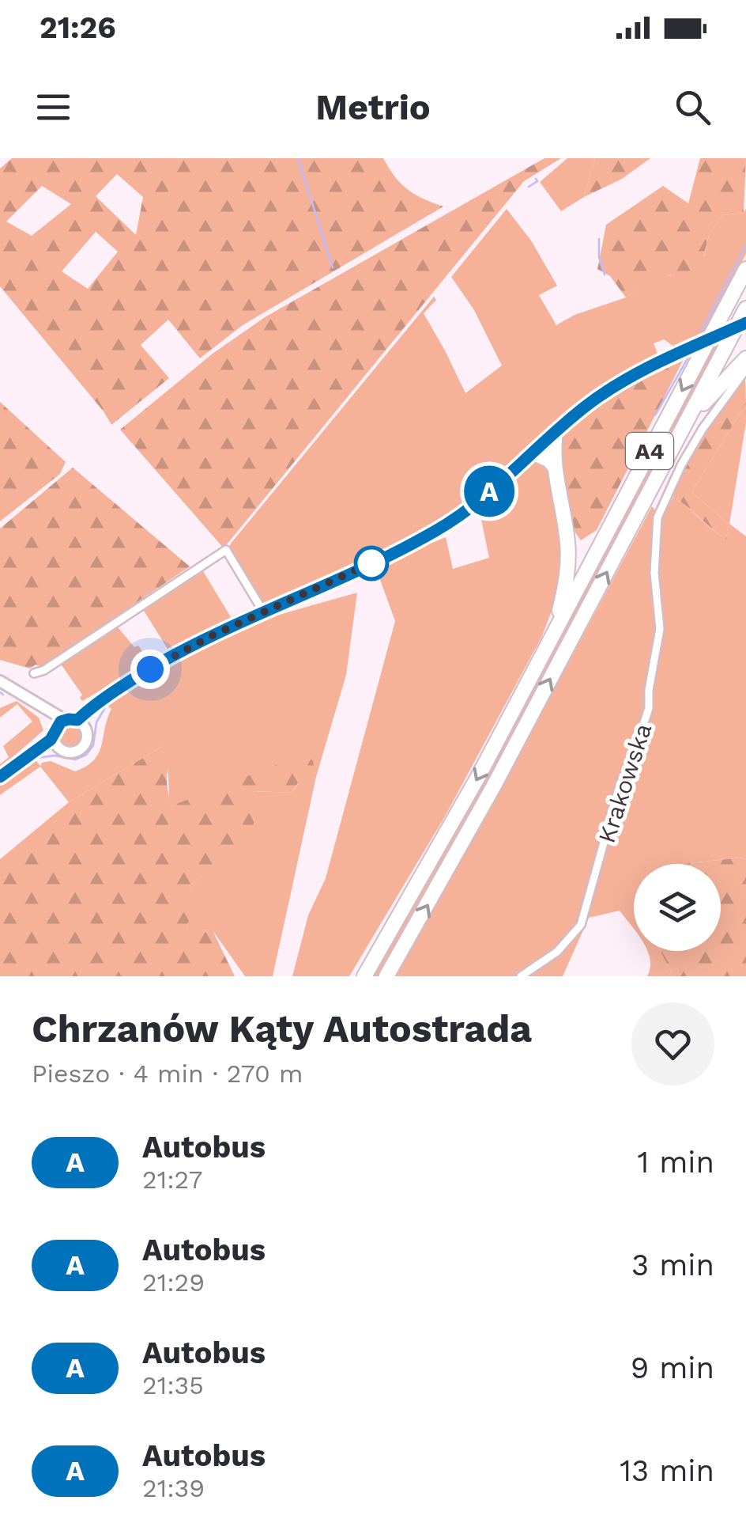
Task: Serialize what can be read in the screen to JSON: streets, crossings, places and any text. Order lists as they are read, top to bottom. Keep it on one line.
{"streets":{"highway":["A4"],"street":["Krakowska"]},"lines":["bus line A"],"page":{"status":"21:26","header":"Metrio","on_map":"A","heading":["Chrzanów Kąty Autostrada","Pieszo · 4 min · 270 m"],"list":[{"mark":"A","name":"Autobus","note":"21:27","value":"1 min"},{"mark":"A","name":"Autobus","note":"21:29","value":"3 min"},{"mark":"A","name":"Autobus","note":"21:35","value":"9 min"},{"mark":"A","name":"Autobus","note":"21:39","value":"13 min"}]}}
